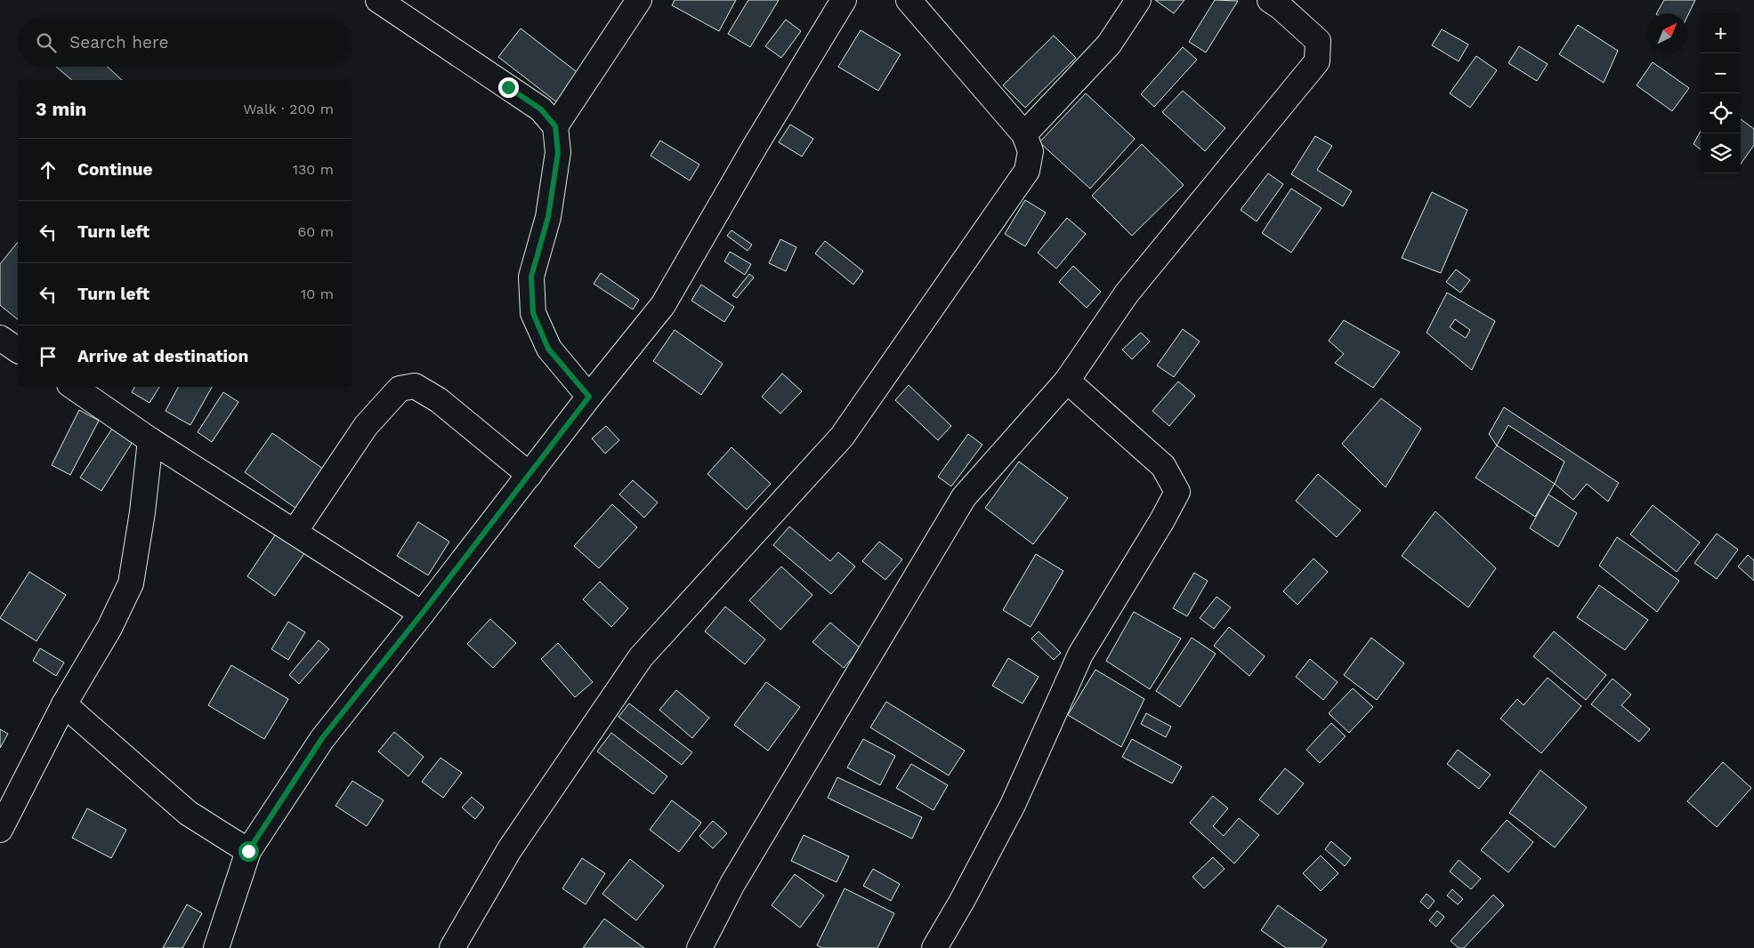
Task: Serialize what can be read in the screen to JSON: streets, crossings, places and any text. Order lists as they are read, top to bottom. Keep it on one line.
{"north":"top right","page":{"map_buttons":["+","−"],"search":"Search here","heading":["3 min","Walk · 200 m"],"list":[["Continue","130 m"],["Turn left","60 m"],["Turn left","10 m"],"Arrive at destination"]}}
